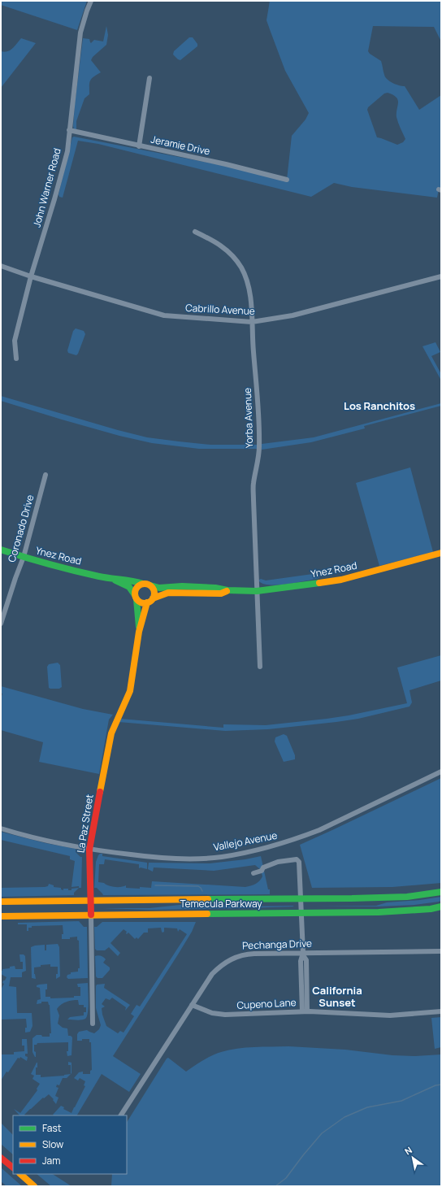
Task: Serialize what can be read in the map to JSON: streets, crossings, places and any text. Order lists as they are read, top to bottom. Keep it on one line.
{"streets":{"main road":["Ynez Road","La Paz Street","Temecula Parkway"],"street":["Jeramie Drive","John Warner Road","Cabrillo Avenue","Yorba Avenue","Coronado Drive","Vallejo Avenue","Pechanga Drive","Cupeno Lane"]},"crossings":[["Jeramie Drive","John Warner Road"],["John Warner Road","Cabrillo Avenue"],["Cabrillo Avenue","Yorba Avenue"],["Yorba Avenue","Ynez Road"],["Coronado Drive","Ynez Road"],["Ynez Road","La Paz Street"],["La Paz Street","Vallejo Avenue"],["La Paz Street","Temecula Parkway"],["Pechanga Drive","Cupeno Lane"]],"districts":["Los Ranchitos","California Sunset"],"legend":["Fast","Slow","Jam"],"north":"top left"}
